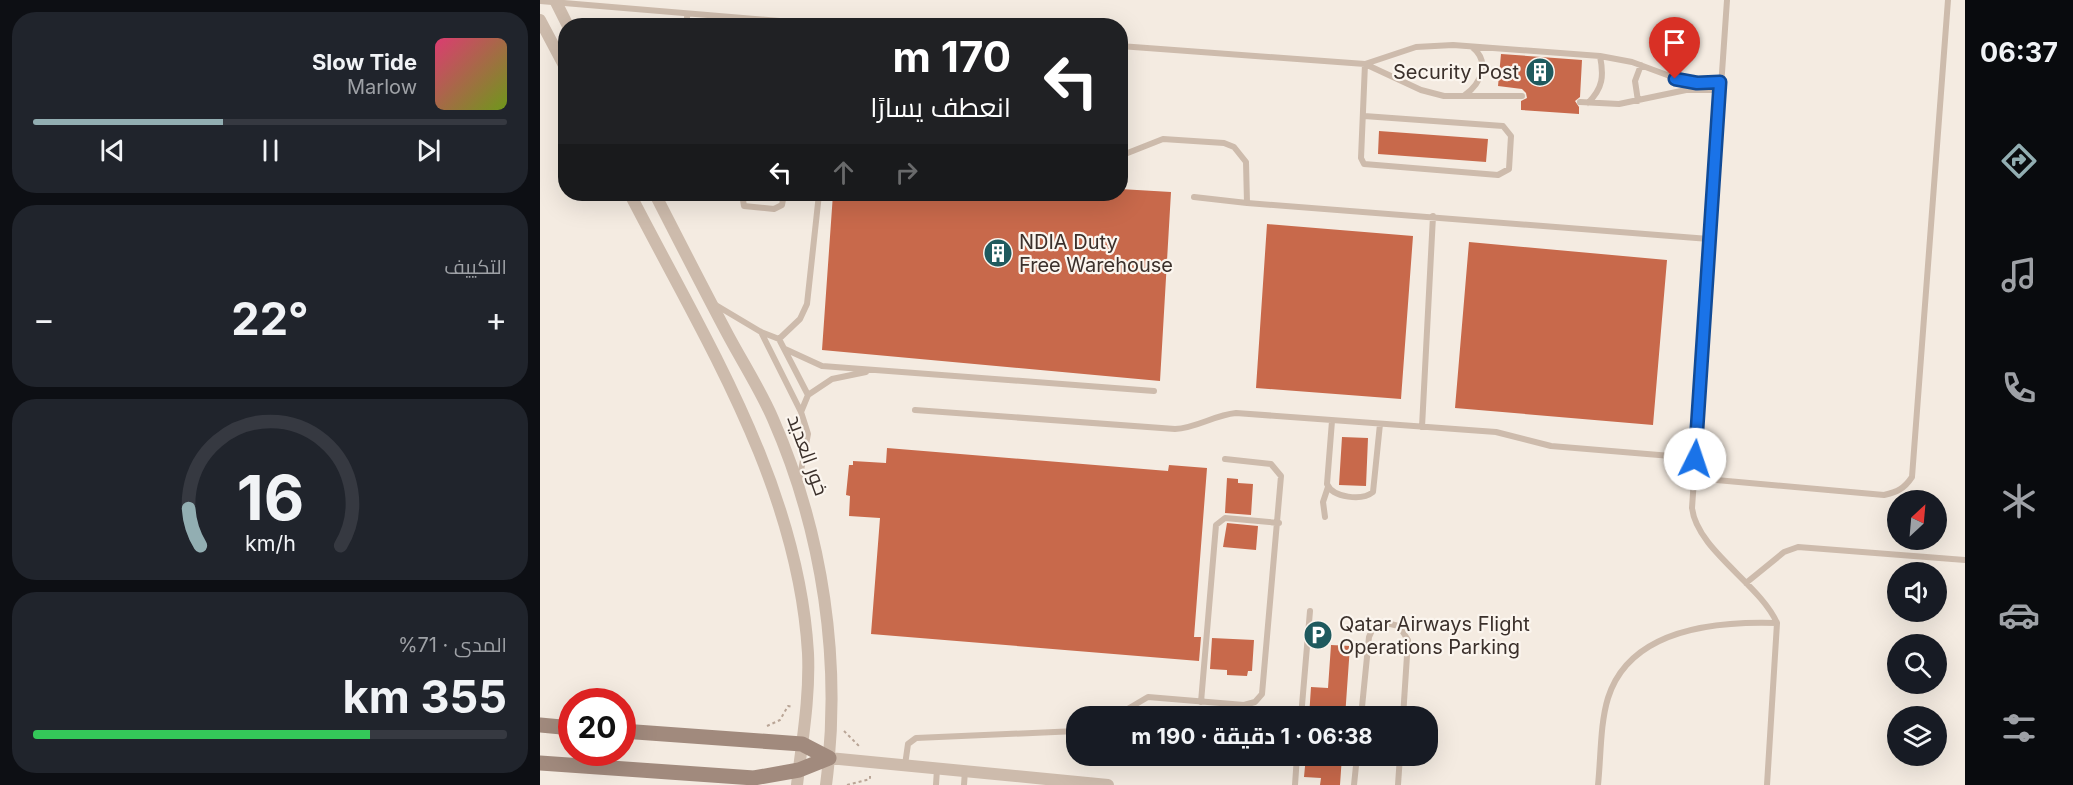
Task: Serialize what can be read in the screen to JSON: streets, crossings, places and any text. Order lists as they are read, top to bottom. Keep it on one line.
{"streets":{"street":["خور العديد"]},"places":{"building":["Security Post","NDIA Duty Free Warehouse"],"parking":["Qatar Airways Flight Operations Parking"]},"north":"top right","page":{"tabs":"06:37","turn":["170 m","انعطف يسارًا"],"song":["Slow Tide","Marlow"],"tile":["التكييف",["المدى · 71%","355 km"]],"heat":["−","22°","+"],"limit":"20","trip":"06:38 · 1 دقيقة · 190 m","gauge":["16","km/h"]}}
